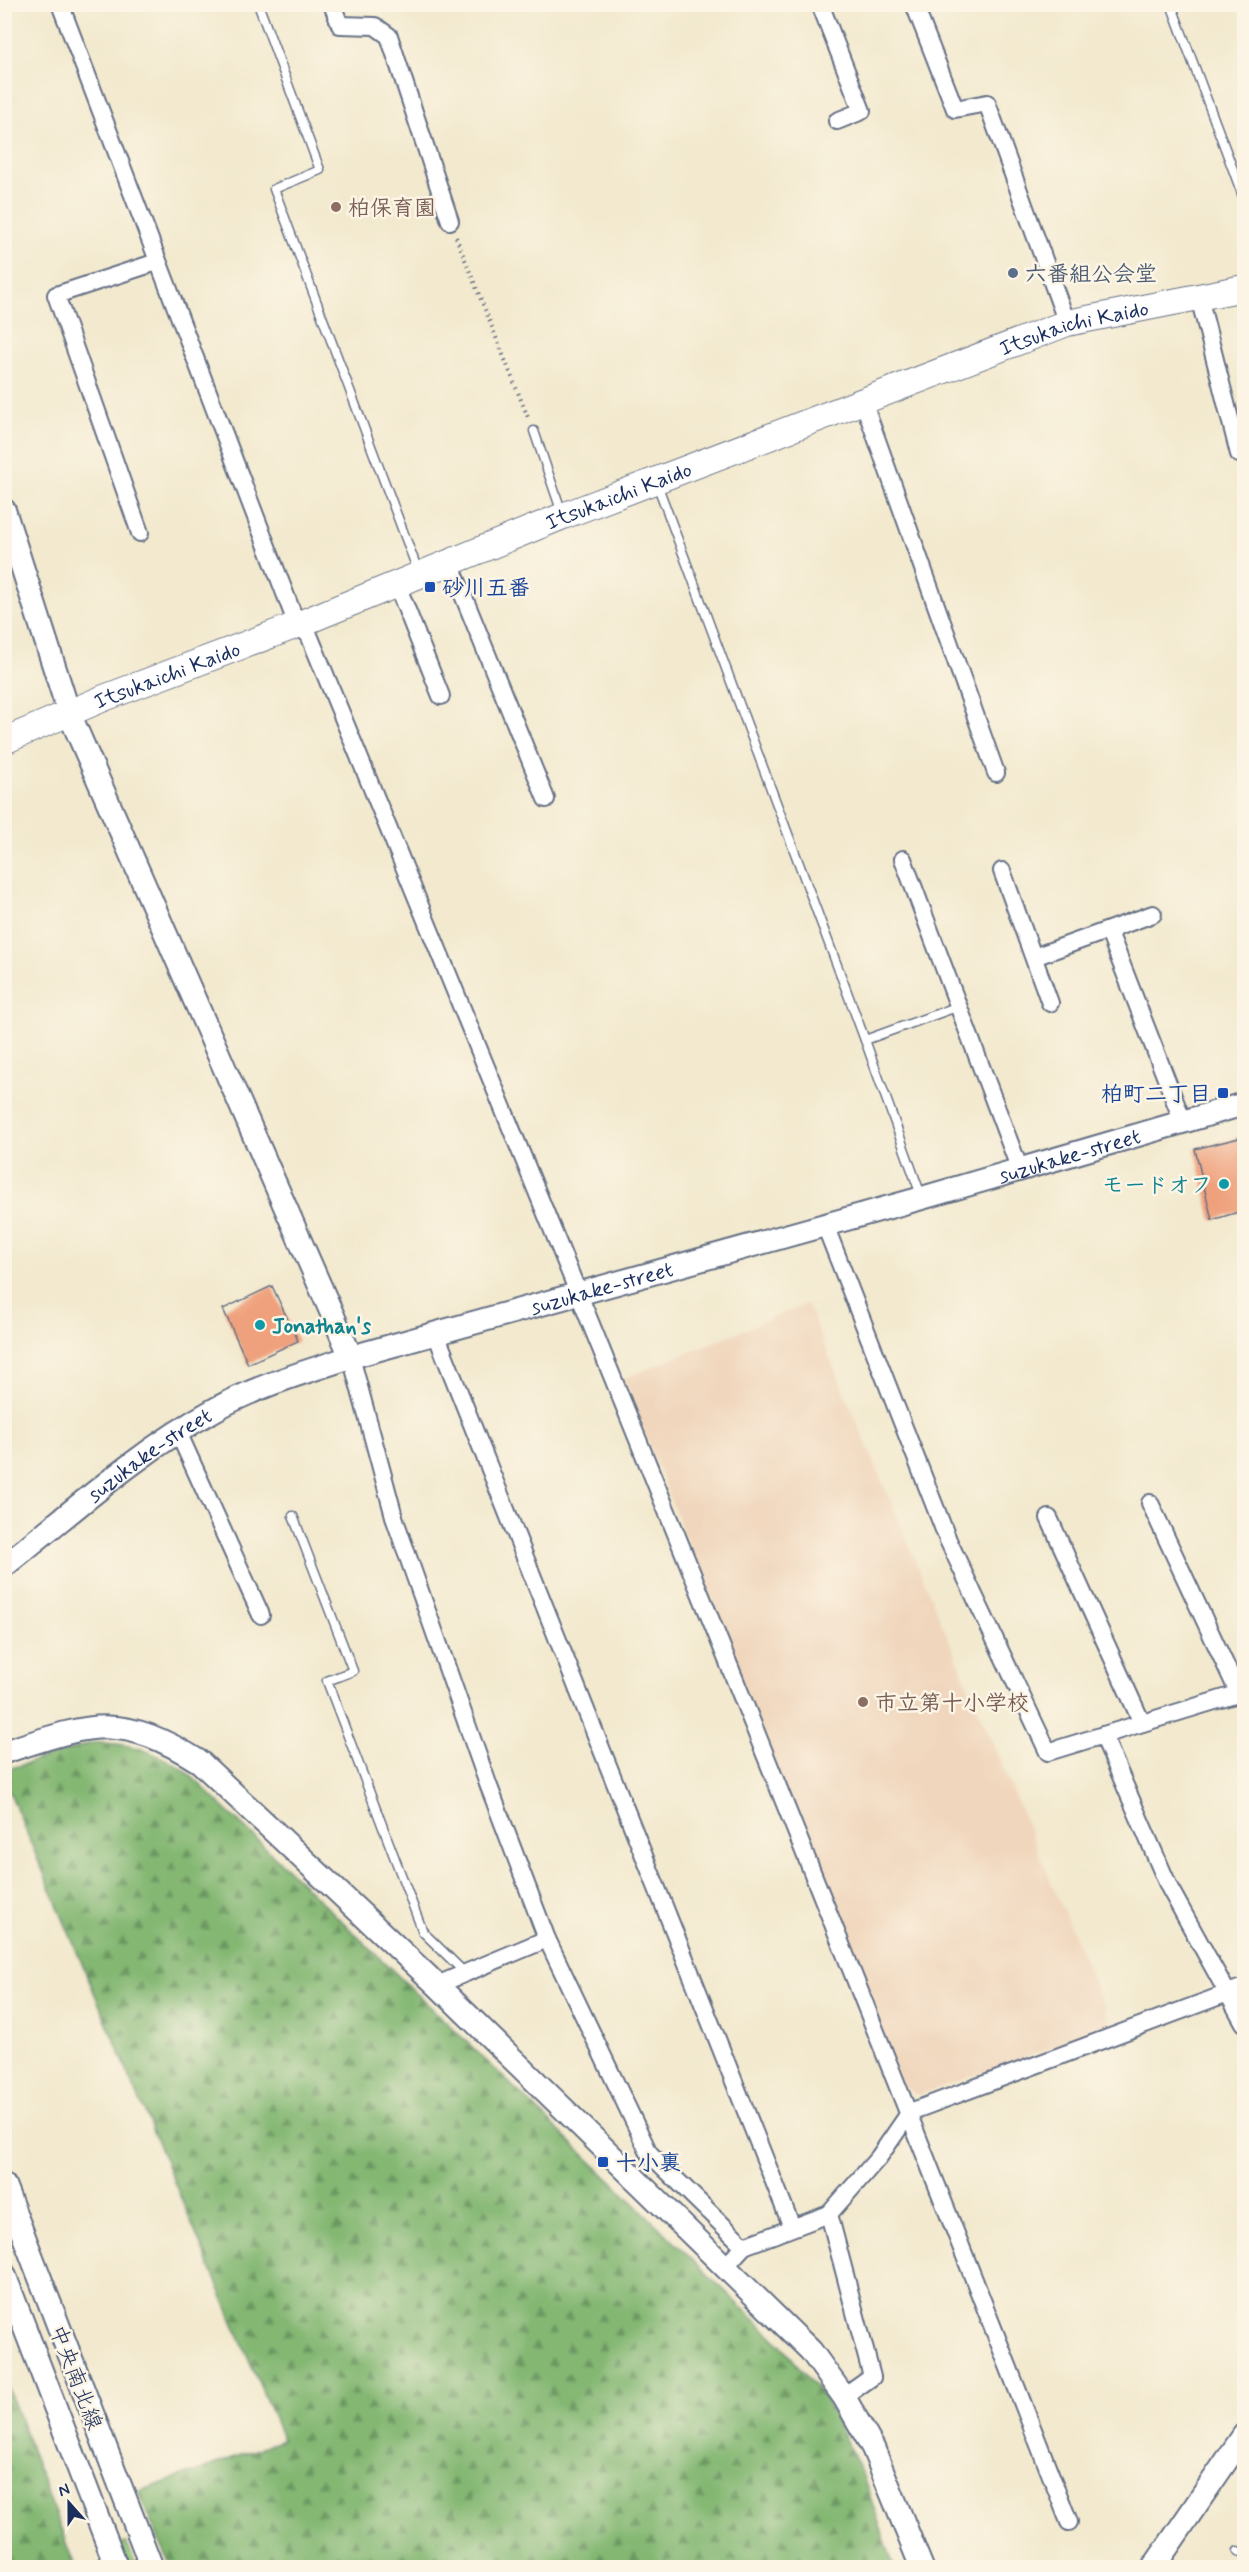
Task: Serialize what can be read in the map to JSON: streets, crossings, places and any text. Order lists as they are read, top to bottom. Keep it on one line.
{"streets":{"main road":["Itsukaichi Kaido"],"street":["suzukake-street","中央南北線"]},"places":{"other":["柏保育園","六番組公会堂","モードオフ","Jonathan's","市立第十小学校"],"transit":["砂川五番","柏町二丁目","十小裏"]},"north":"top"}
